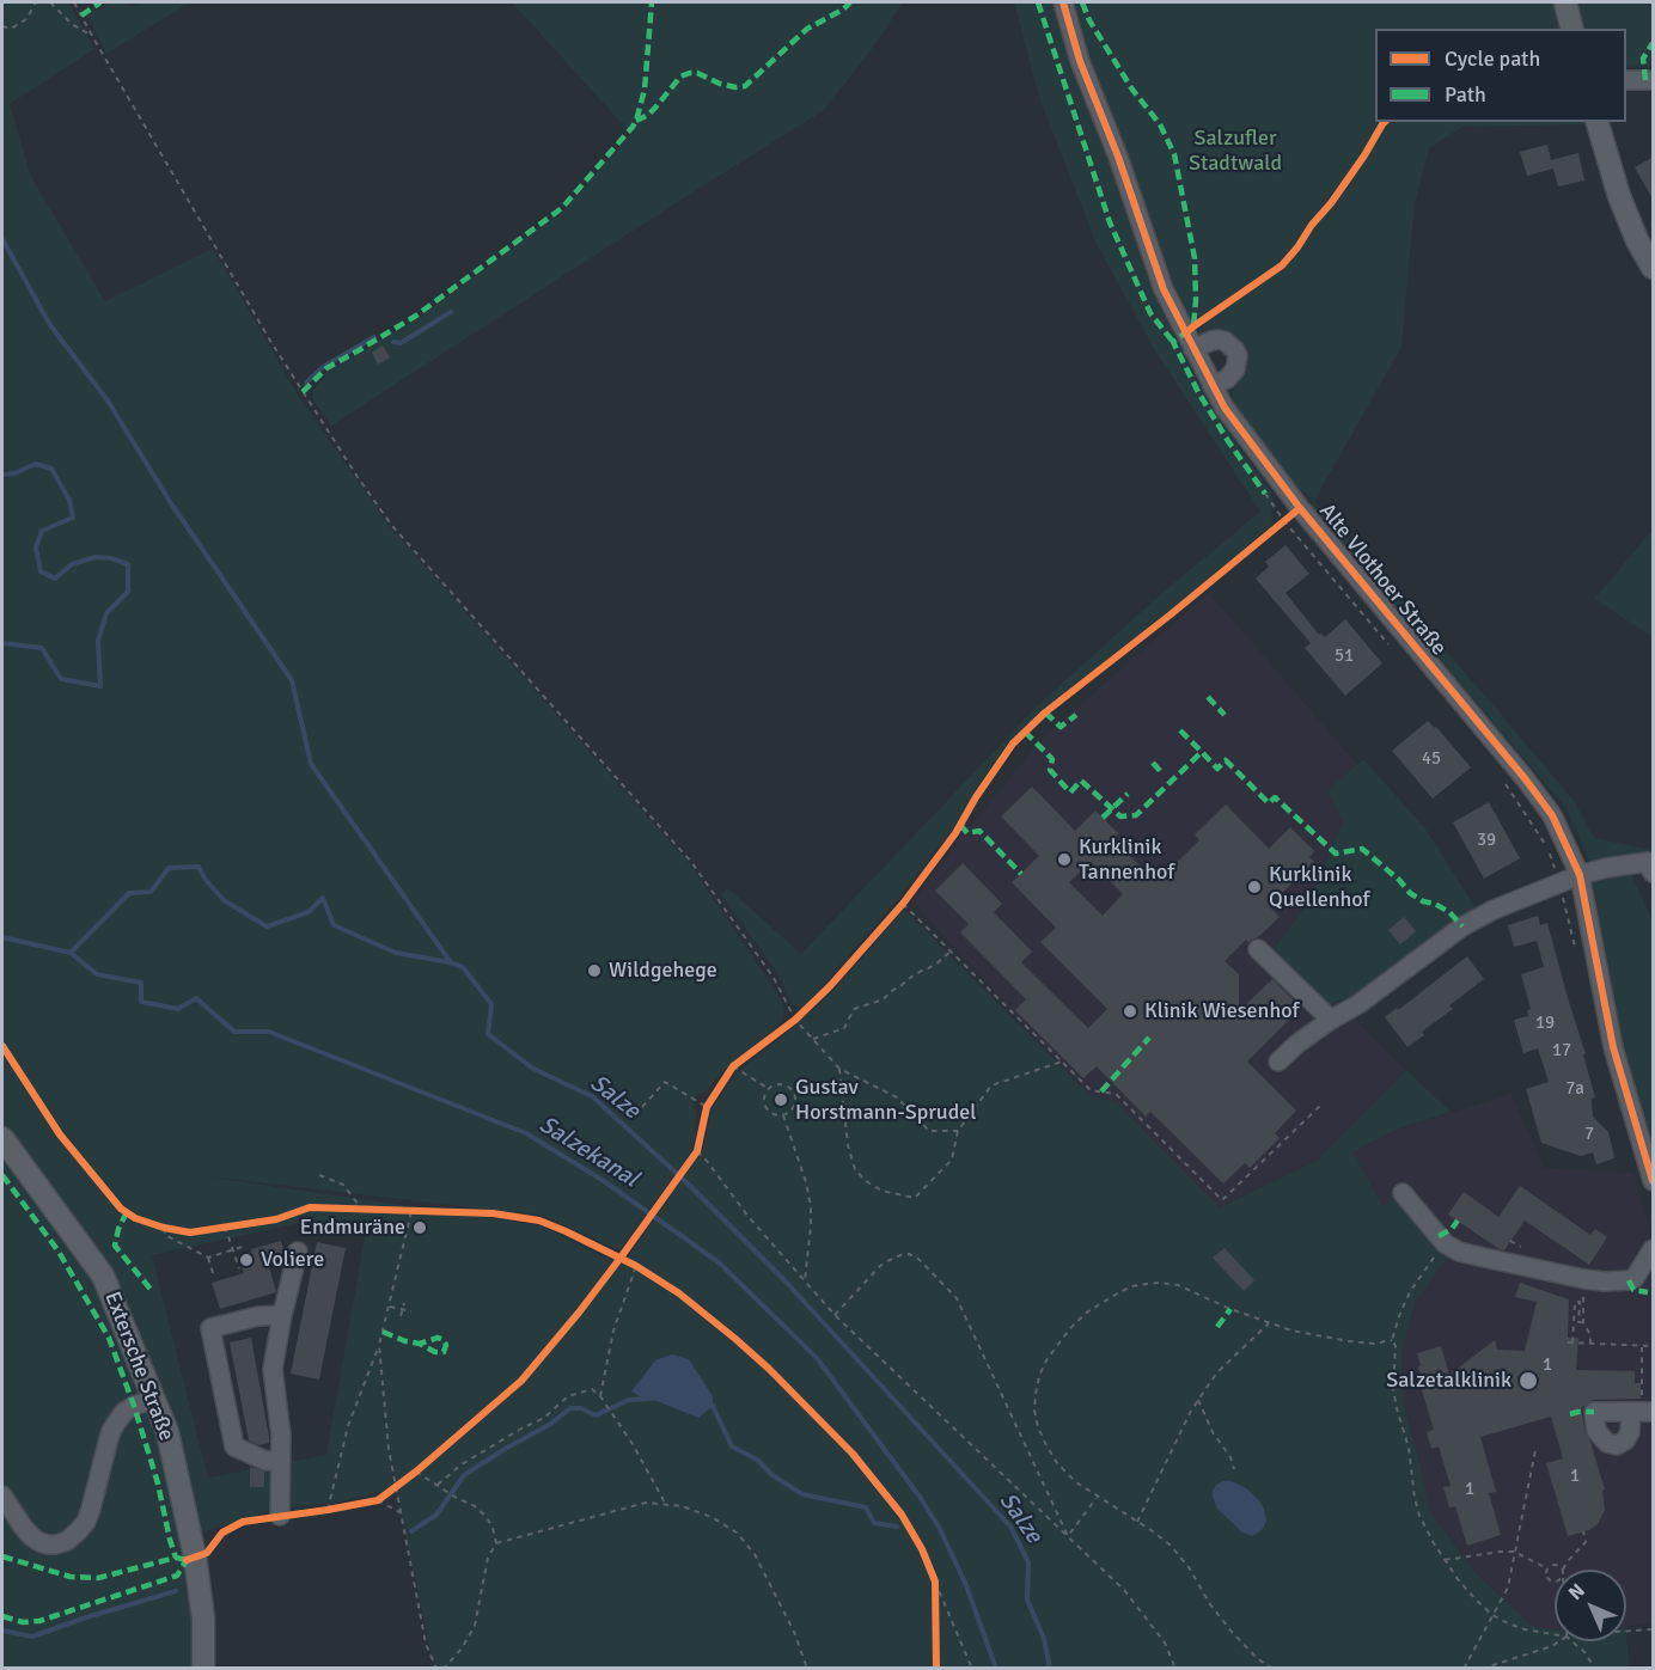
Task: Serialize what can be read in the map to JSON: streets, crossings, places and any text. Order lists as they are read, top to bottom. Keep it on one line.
{"streets":{"main road":["Extersche Straße"],"street":["Alte Vlothoer Straße"]},"water":["Salze","Salzekanal"],"parks":["Salzufler Stadtwald"],"places":["Kurklinik Tannenhof","Kurklinik Quellenhof","Wildgehege","Klinik Wiesenhof","Gustav Horstmann-Sprudel","Endmuräne","Voliere","Salzetalklinik"],"house_numbers":["51","45","39","19","17","7a","7","1","1","1"],"legend":["Cycle path","Path"],"north":"top left"}
